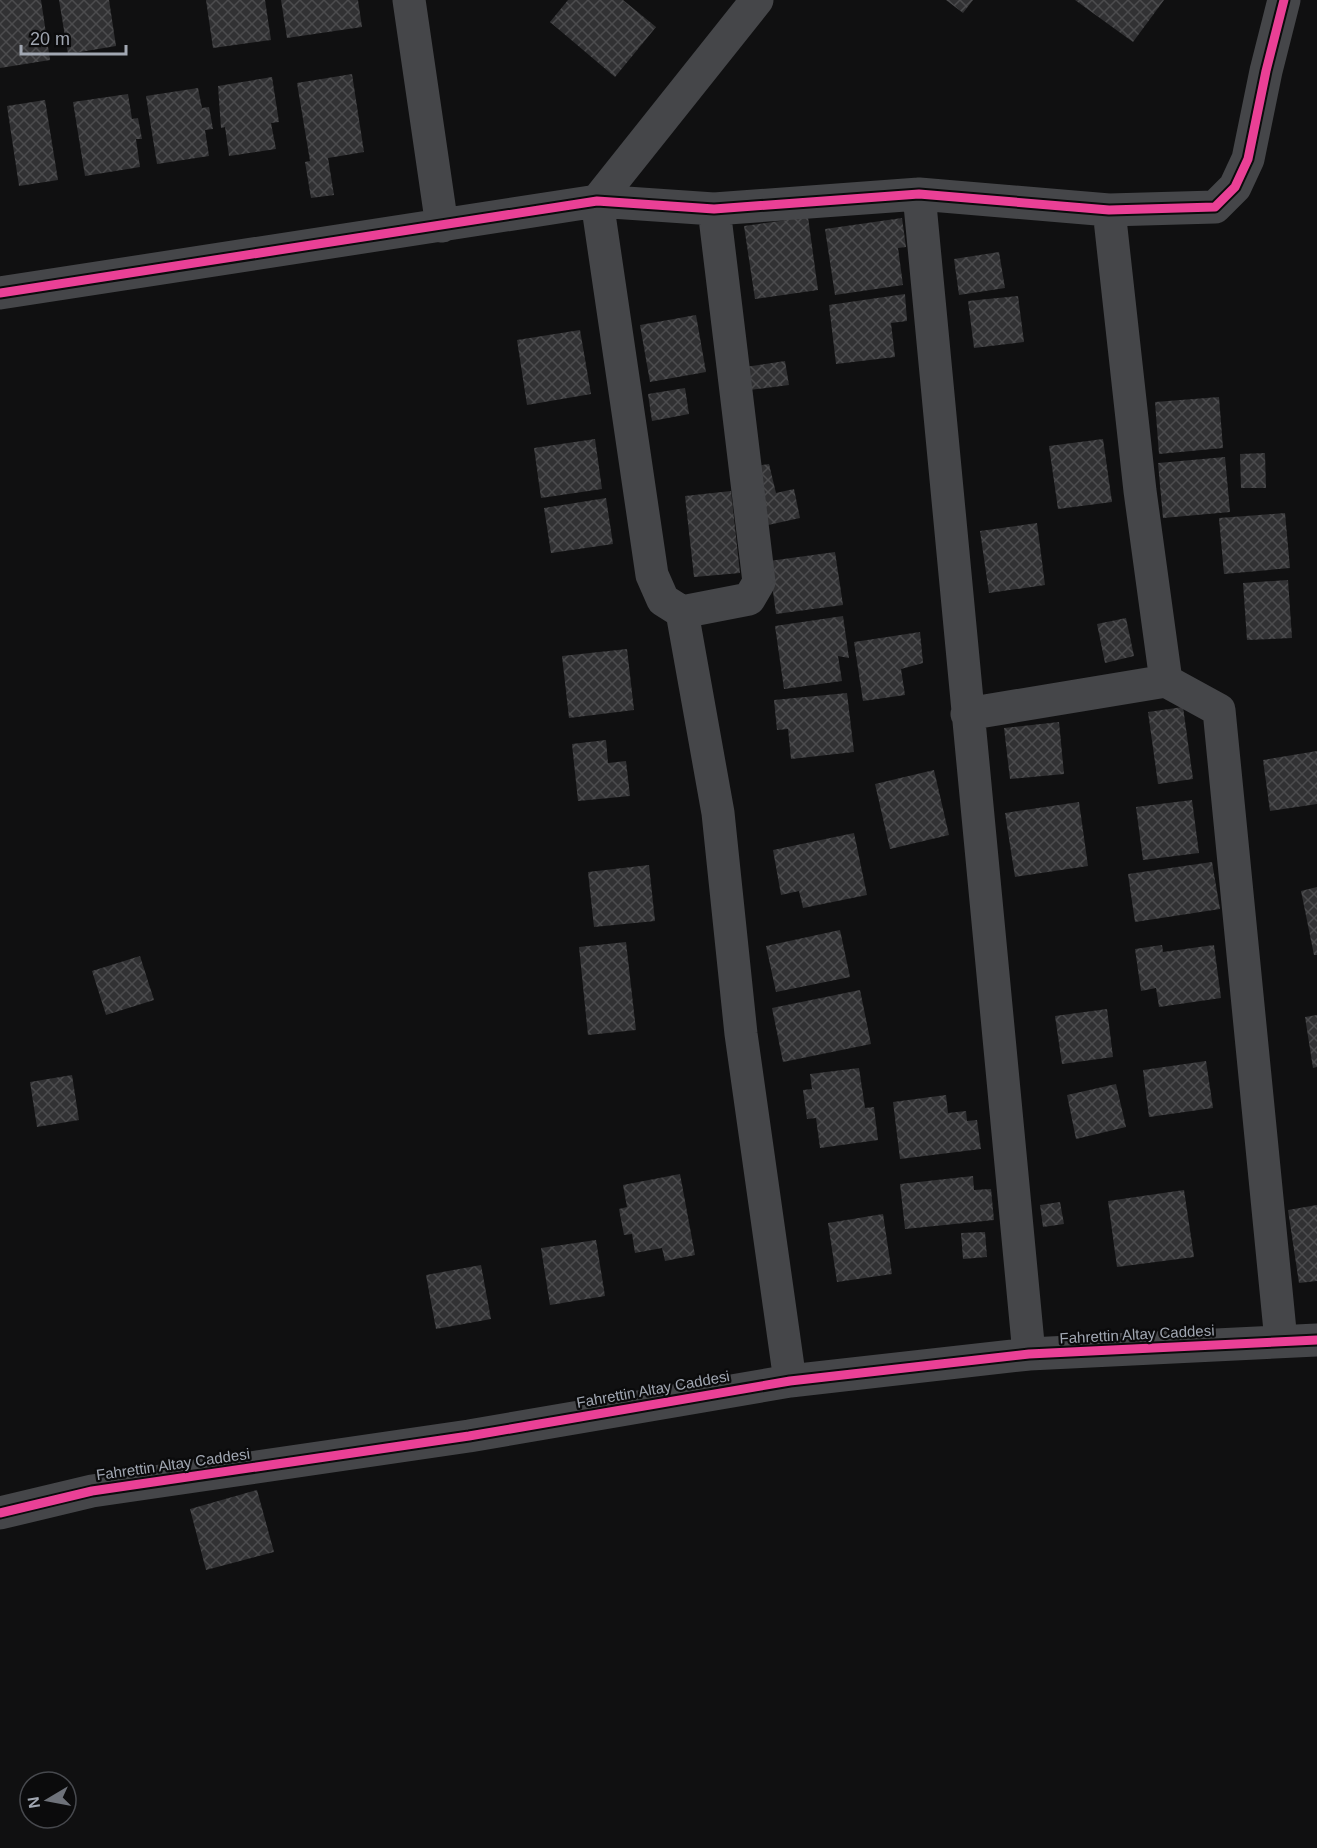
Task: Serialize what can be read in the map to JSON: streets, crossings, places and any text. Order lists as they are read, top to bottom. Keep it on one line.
{"streets":{"street":["Fahrettin Altay Caddesi"]},"scale_bar":"20 m","north":"left"}
